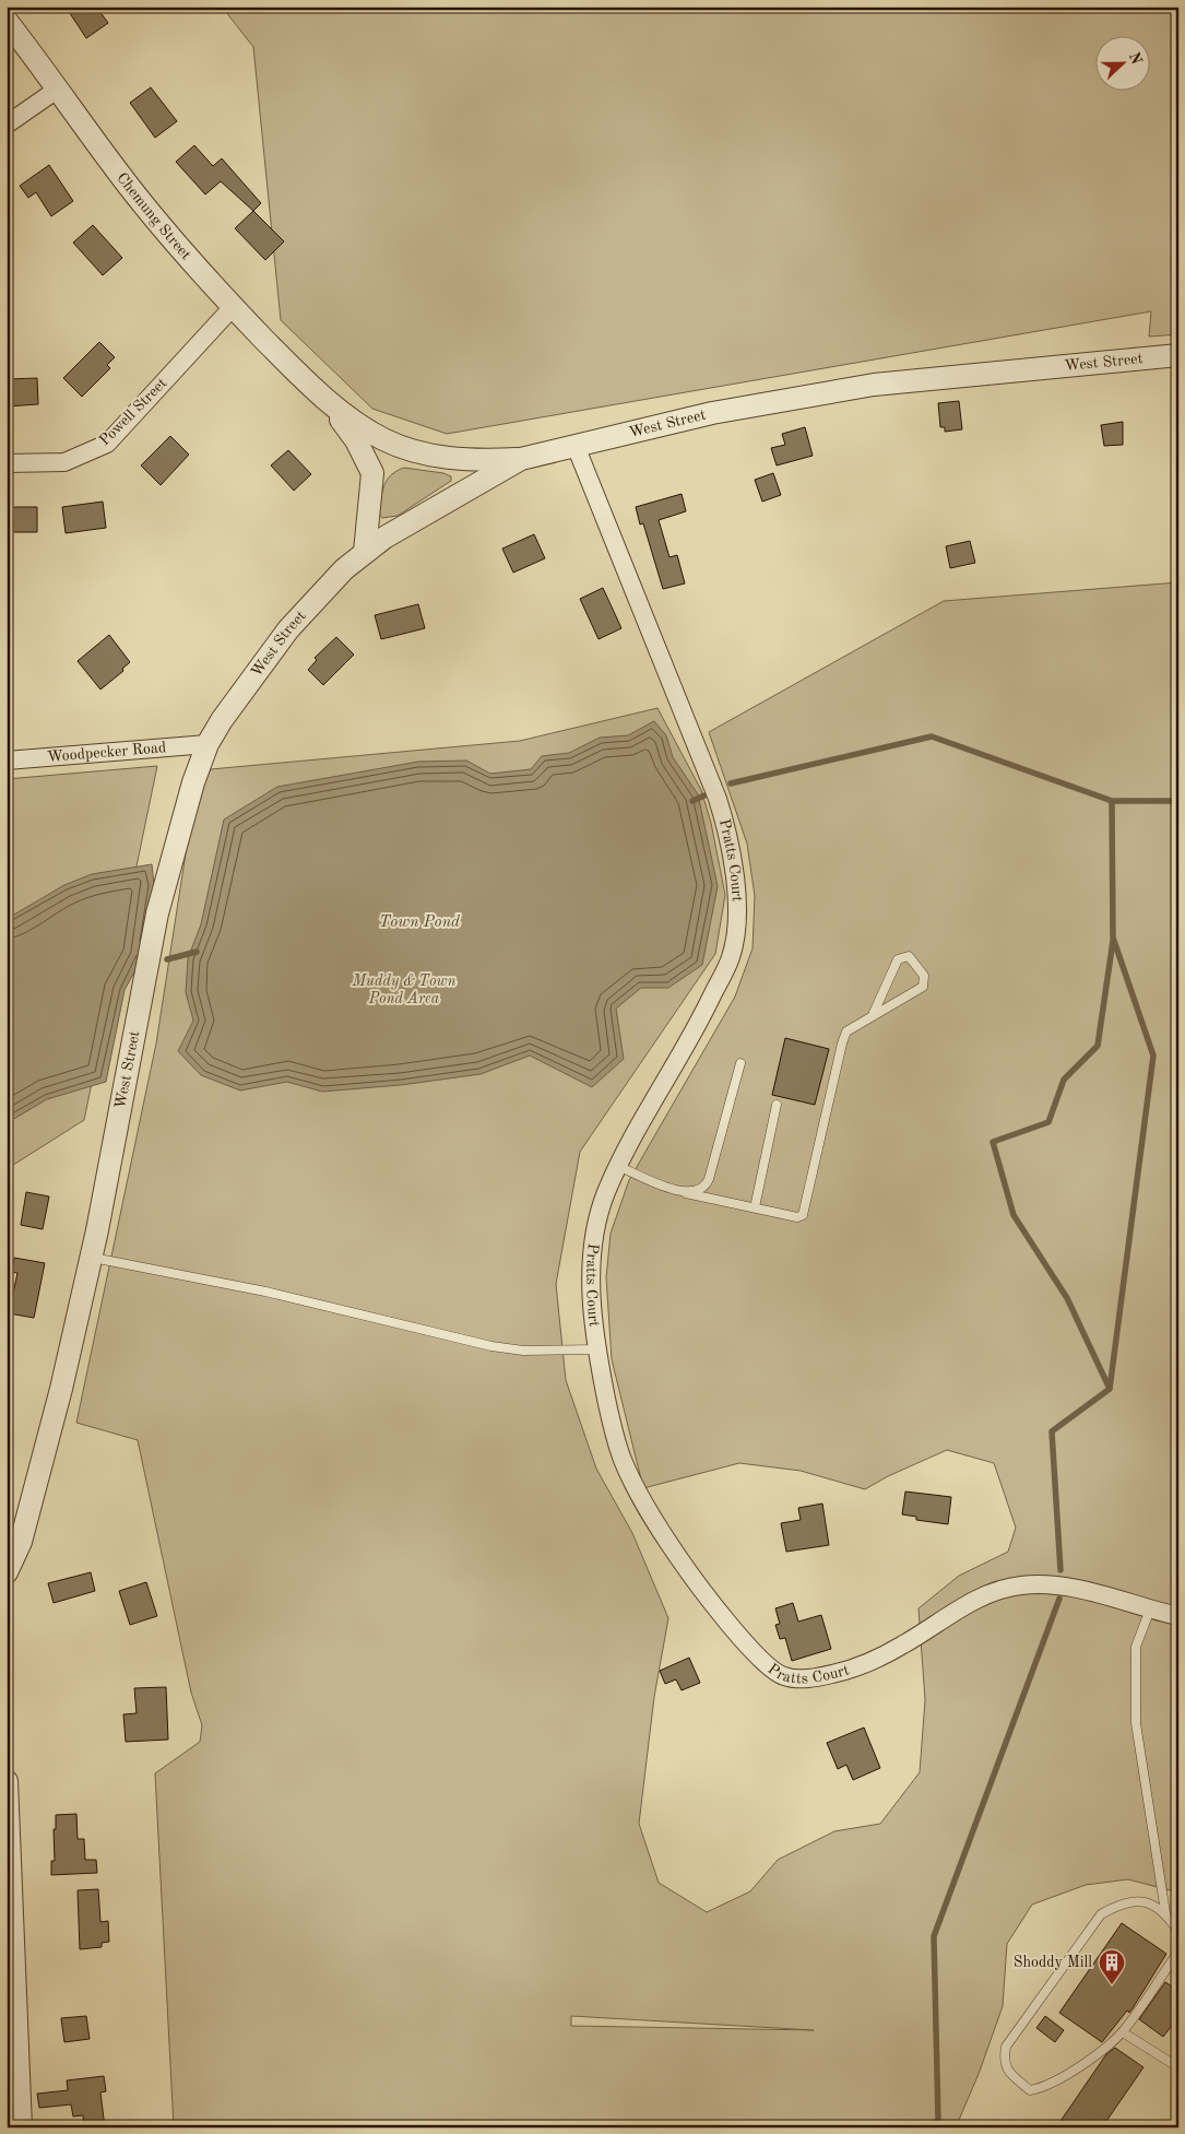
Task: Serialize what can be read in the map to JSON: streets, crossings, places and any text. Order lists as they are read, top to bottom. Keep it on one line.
{"streets":{"street":["Chemung Street","West Street","Powell Street","Woodpecker Road","Pratts Court"]},"crossings":[["Chemung Street","West Street"],["Chemung Street","Powell Street"],["West Street","Woodpecker Road"],["West Street","Pratts Court"]],"water":["Town Pond"],"parks":["Muddy & Town Pond Area"],"places":{"building":["Shoddy Mill"]},"north":"right"}
